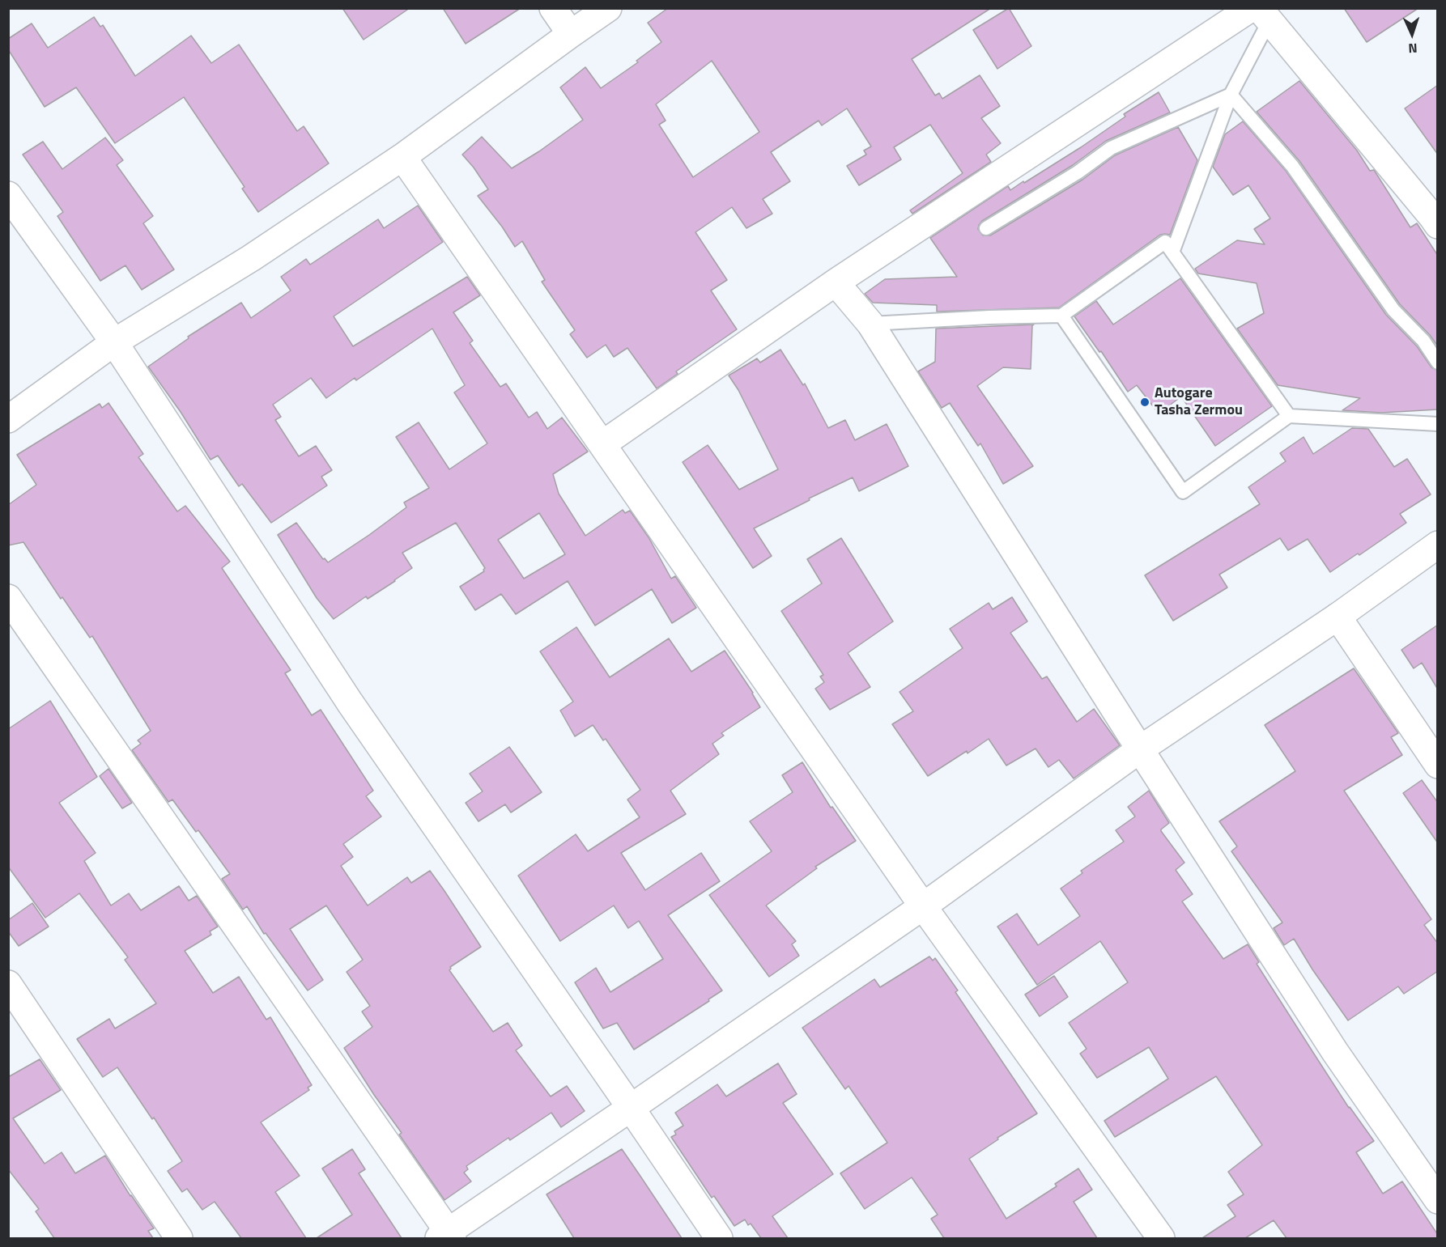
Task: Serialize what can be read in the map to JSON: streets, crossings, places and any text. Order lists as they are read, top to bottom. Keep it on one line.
{"places":["Autogare Tasha Zermou"],"north":"bottom"}
